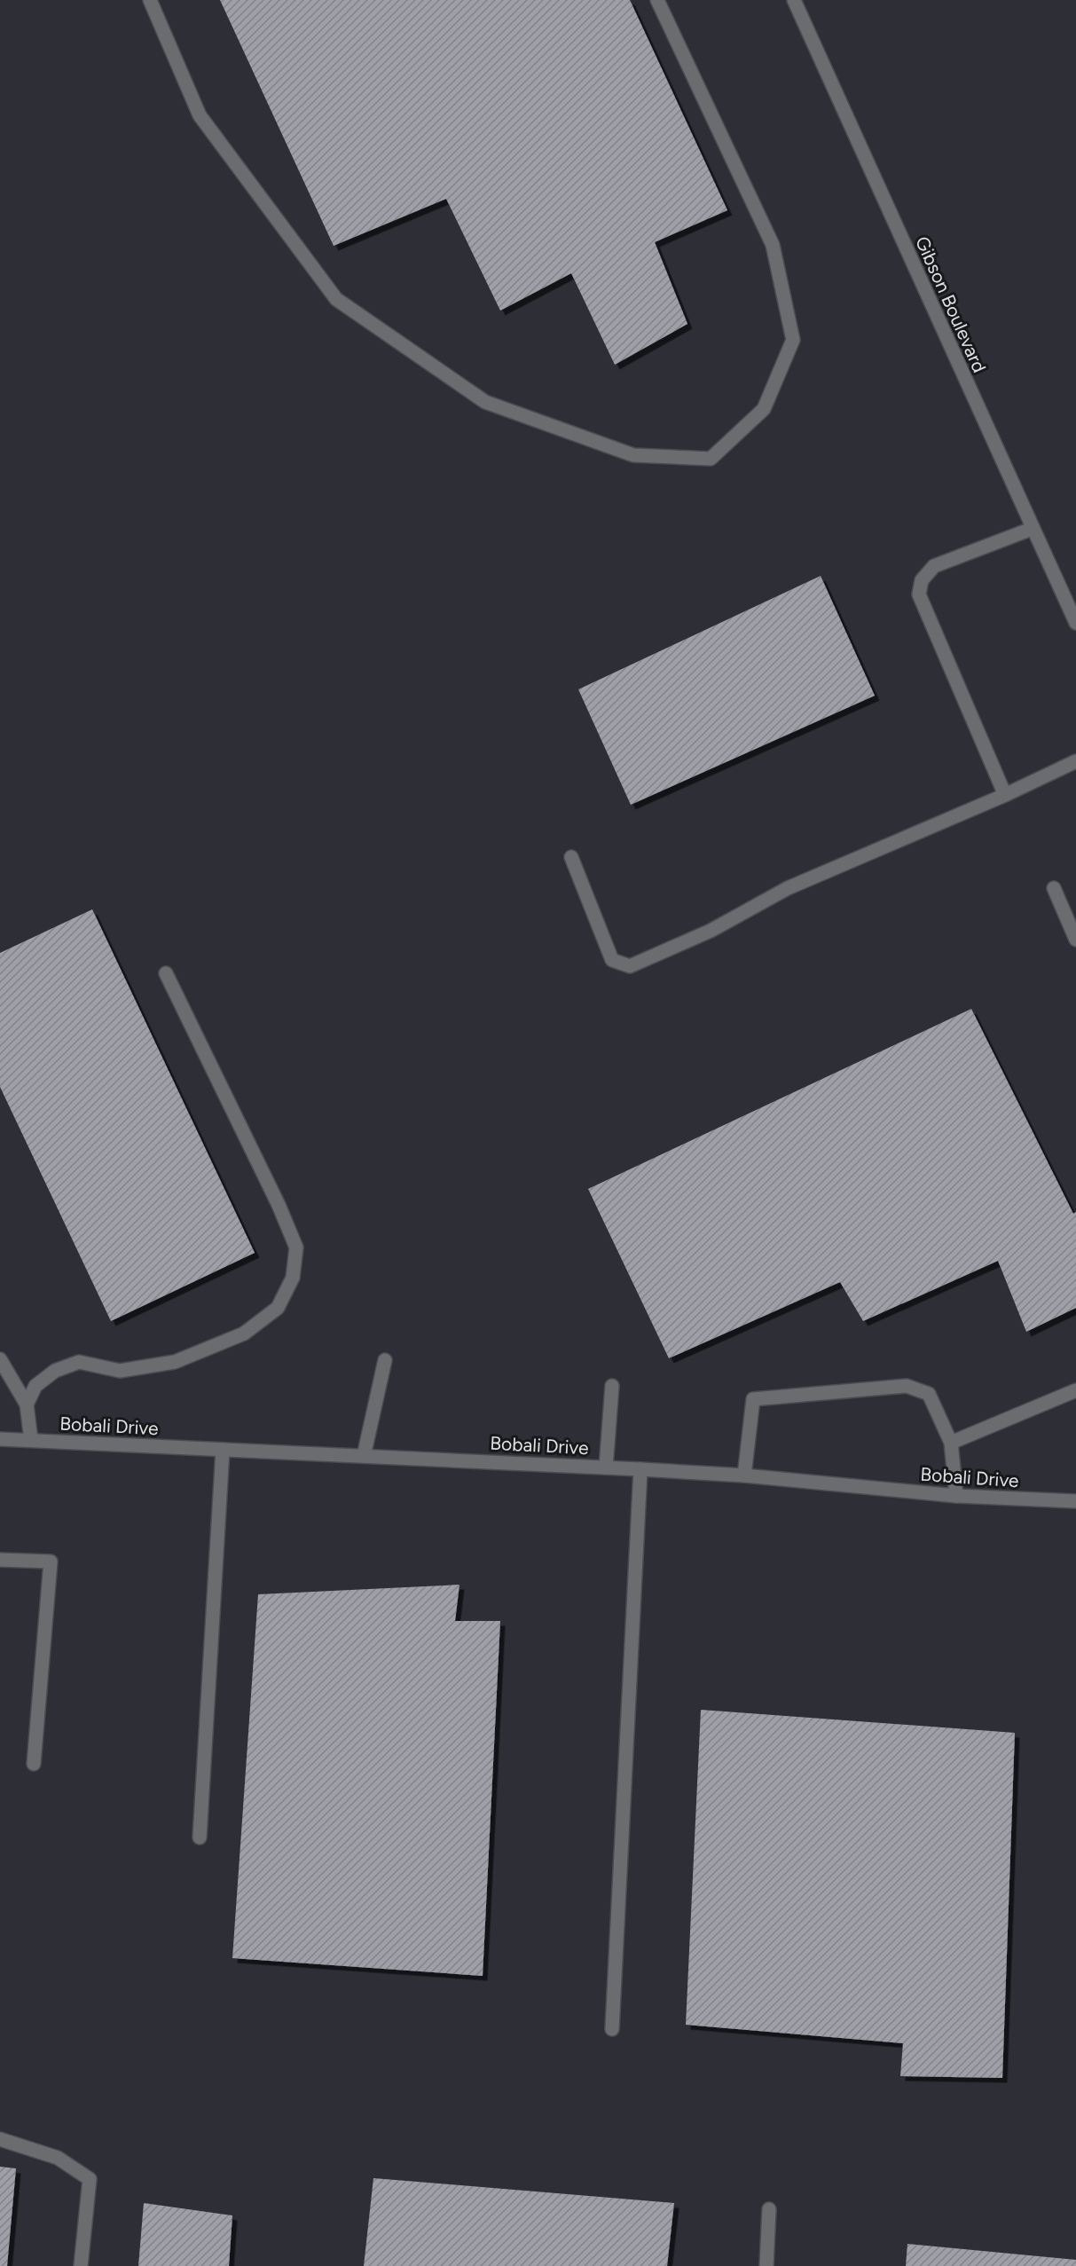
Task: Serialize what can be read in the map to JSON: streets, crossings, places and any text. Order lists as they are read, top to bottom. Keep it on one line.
{"streets":{"street":["Gibson Boulevard","Bobali Drive"]}}
